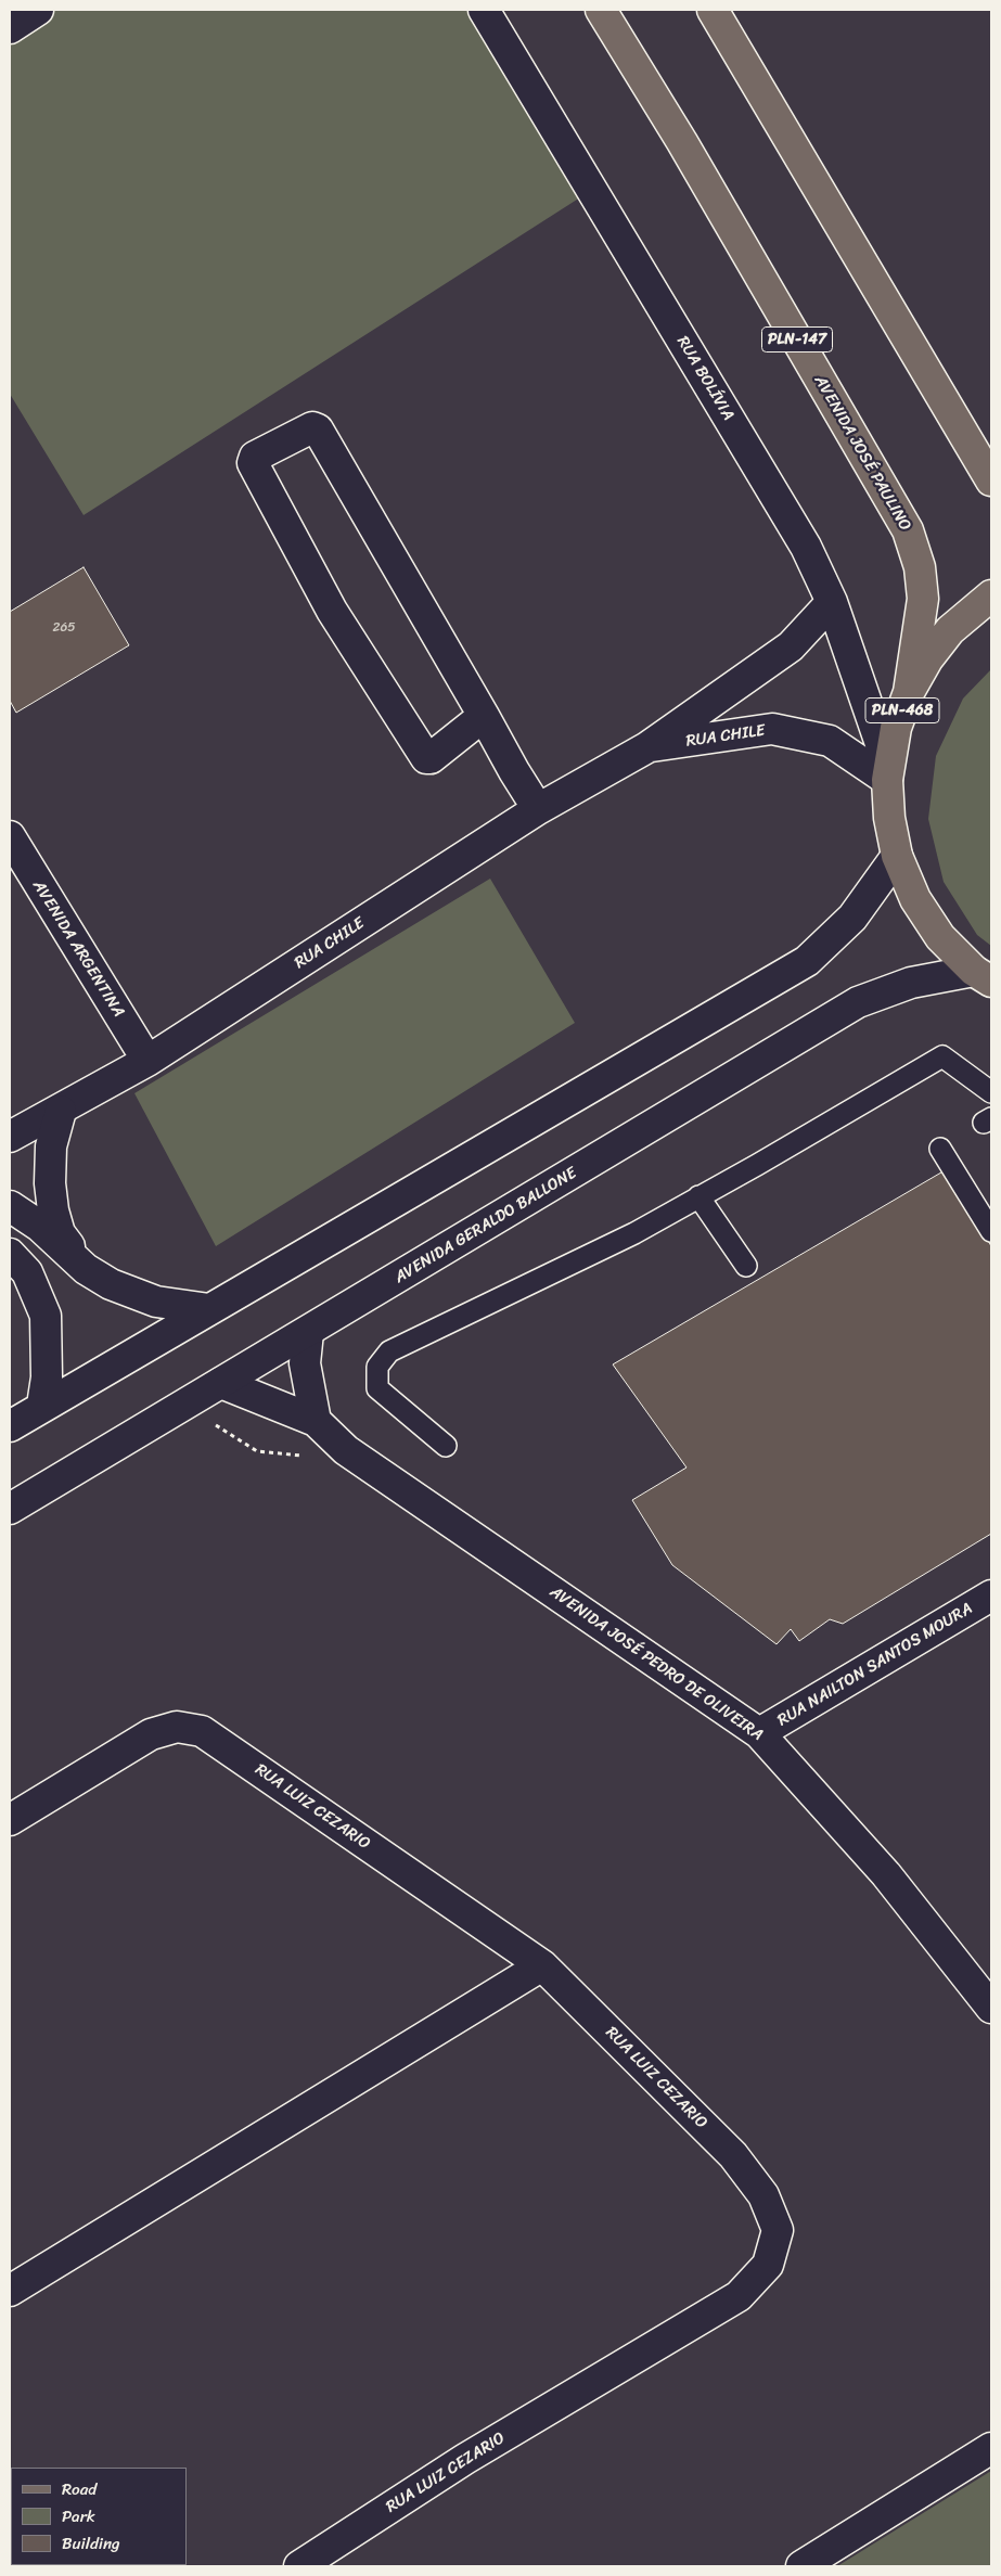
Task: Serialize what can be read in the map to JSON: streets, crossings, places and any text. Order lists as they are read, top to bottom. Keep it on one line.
{"streets":{"main road":["PLN-147","AVENIDA JOSÉ PAULINO","PLN-468"],"street":["RUA BOLÍVIA","RUA CHILE","AVENIDA ARGENTINA","AVENIDA GERALDO BALLONE","AVENIDA JOSÉ PEDRO DE OLIVEIRA","RUA NAILTON SANTOS MOURA","RUA LUIZ CEZARIO"]},"crossings":[["RUA BOLÍVIA","PLN-468"],["RUA BOLÍVIA","RUA CHILE"],["AVENIDA JOSÉ PAULINO","PLN-468"],["PLN-468","RUA CHILE"],["PLN-468","AVENIDA GERALDO BALLONE"],["RUA CHILE","AVENIDA ARGENTINA"],["AVENIDA GERALDO BALLONE","AVENIDA JOSÉ PEDRO DE OLIVEIRA"],["AVENIDA JOSÉ PEDRO DE OLIVEIRA","RUA NAILTON SANTOS MOURA"]],"house_numbers":["265"],"legend":["Road","Park","Building"]}
